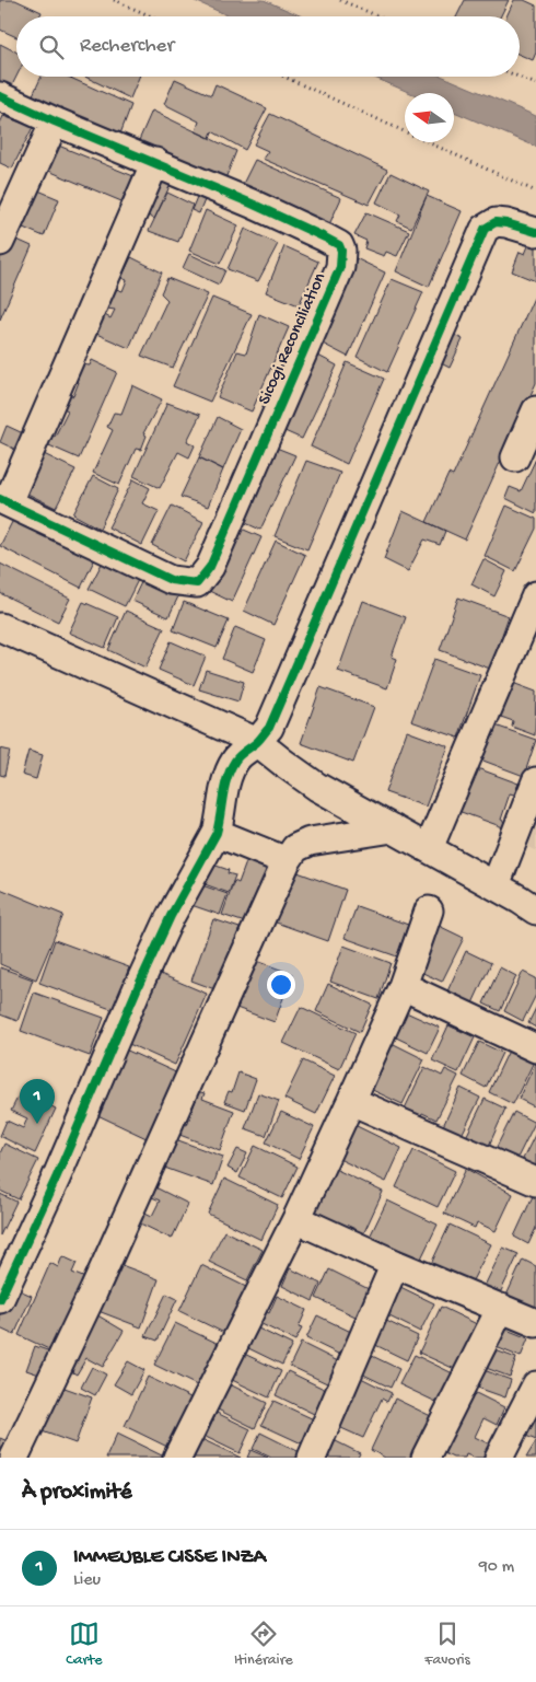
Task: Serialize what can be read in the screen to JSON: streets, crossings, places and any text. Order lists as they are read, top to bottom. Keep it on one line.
{"streets":{"street":["Sicogi Reconciliation"]},"north":"left","page":{"search":"Rechercher","pins":"1","heading":"À proximité","list":[{"mark":"1","name":"IMMEUBLE CISSE INZA","note":"Lieu","value":"90 m"}],"nav":["Carte","Itinéraire","Favoris"]}}
